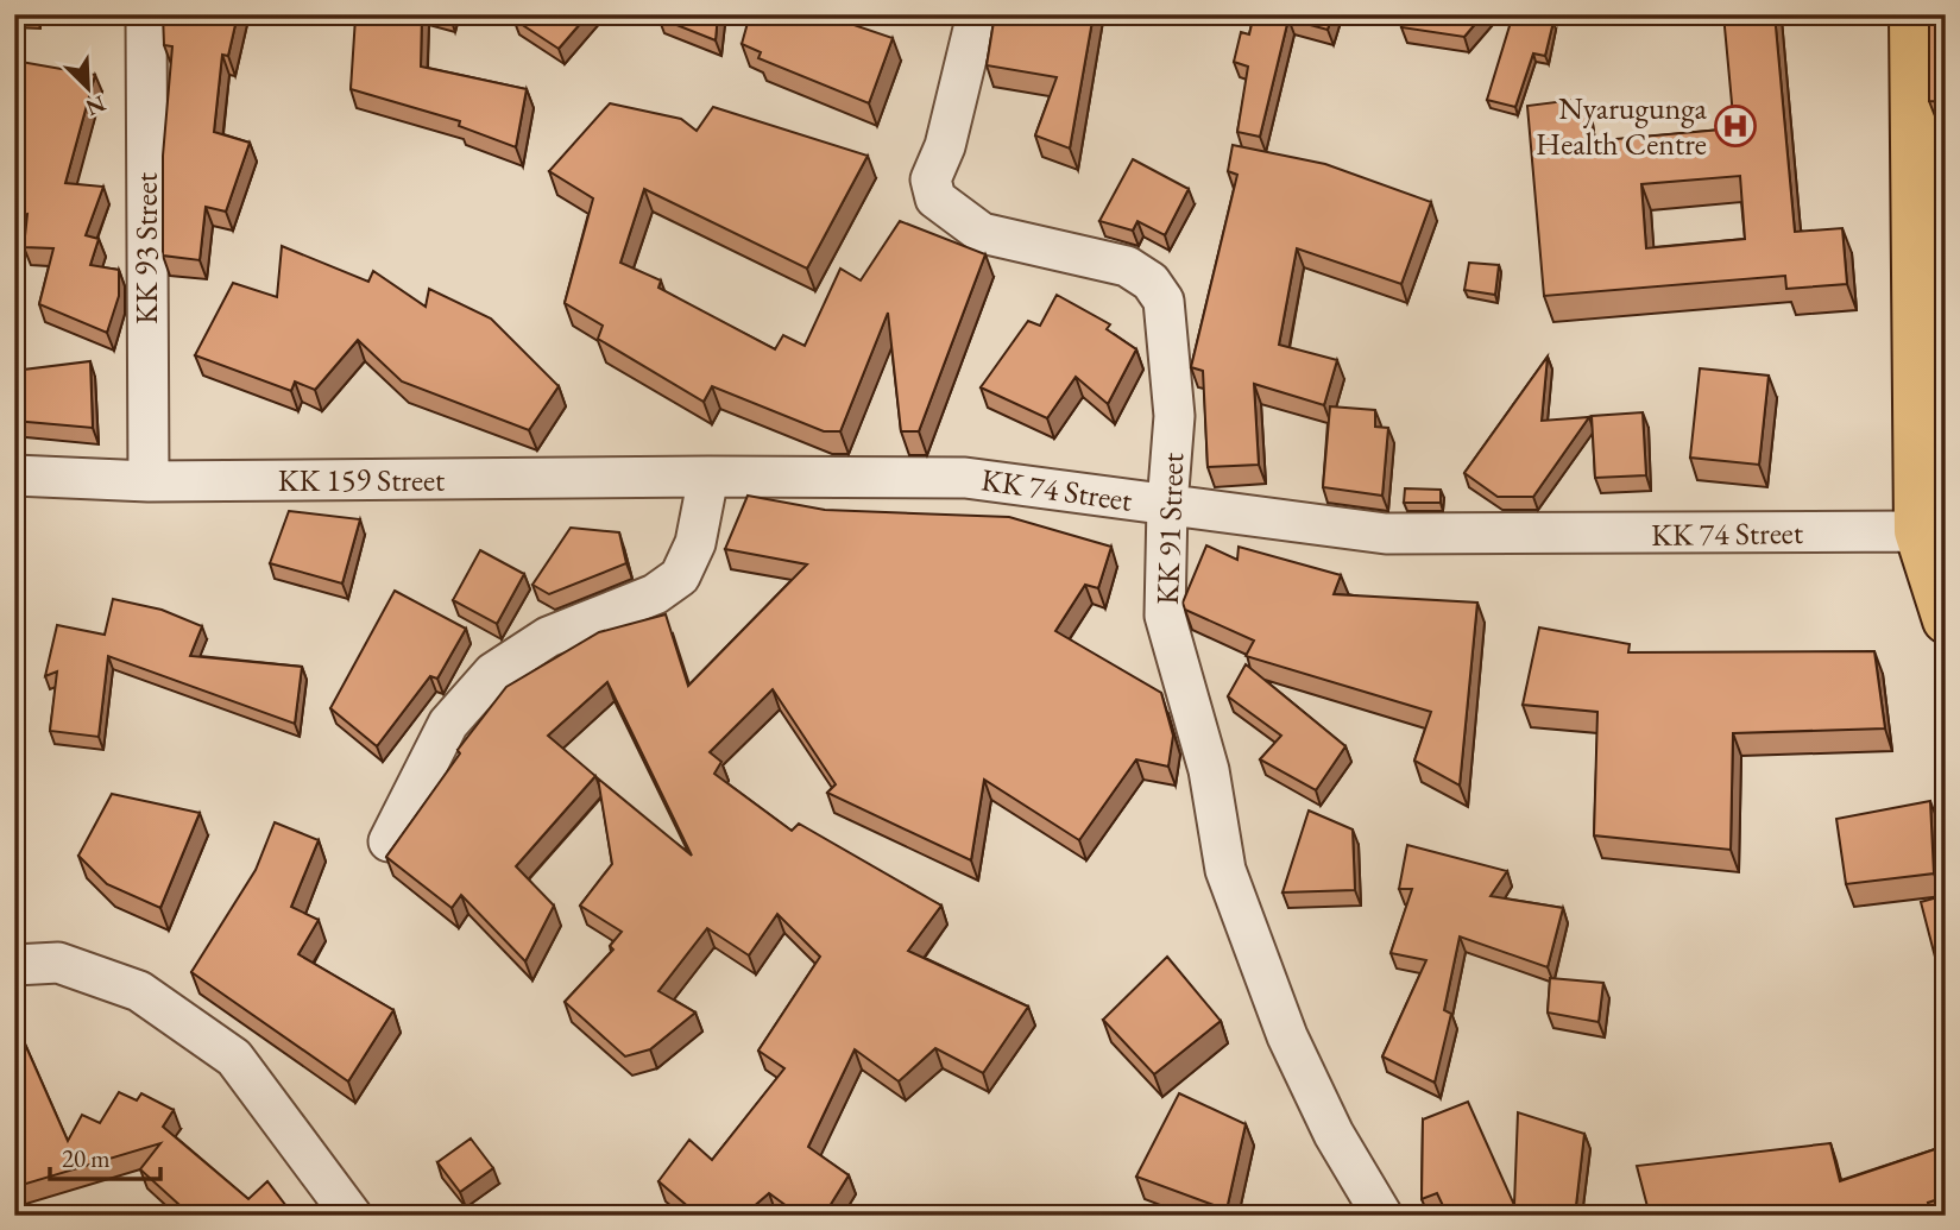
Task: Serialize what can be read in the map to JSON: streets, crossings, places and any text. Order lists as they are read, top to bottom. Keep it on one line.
{"streets":{"street":["KK 93 Street","KK 159 Street","KK 74 Street","KK 91 Street"]},"crossings":[["KK 93 Street","KK 159 Street"],["KK 159 Street","KK 74 Street"],["KK 74 Street","KK 91 Street"]],"places":{"hospital":["Nyarugunga Health Centre"]},"scale_bar":"20 m","north":"bottom right"}
